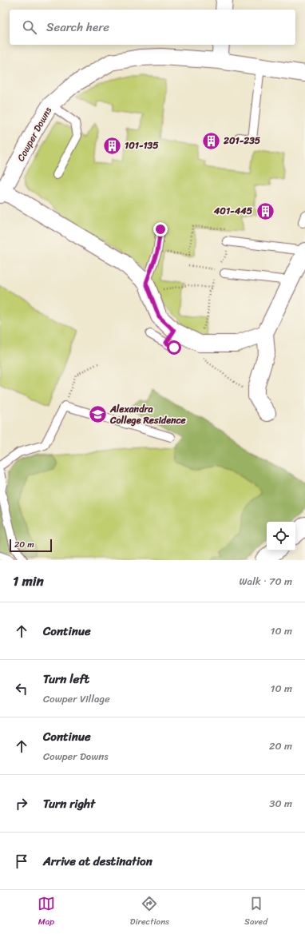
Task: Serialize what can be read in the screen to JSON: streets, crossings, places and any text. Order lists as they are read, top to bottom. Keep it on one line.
{"streets":{"street":["Cowper Downs"]},"places":{"building":["201-235","101-135","401-445"],"school or university":["Alexandra College Residence"]},"scale_bar":"20 m","page":{"search":"Search here","scale":"20 m","heading":["1 min","Walk · 70 m"],"list":[["Continue","10 m"],["Turn left","Cowper Village","10 m"],["Continue","Cowper Downs","20 m"],["Turn right","30 m"],"Arrive at destination"],"nav":["Map","Directions","Saved"]}}
